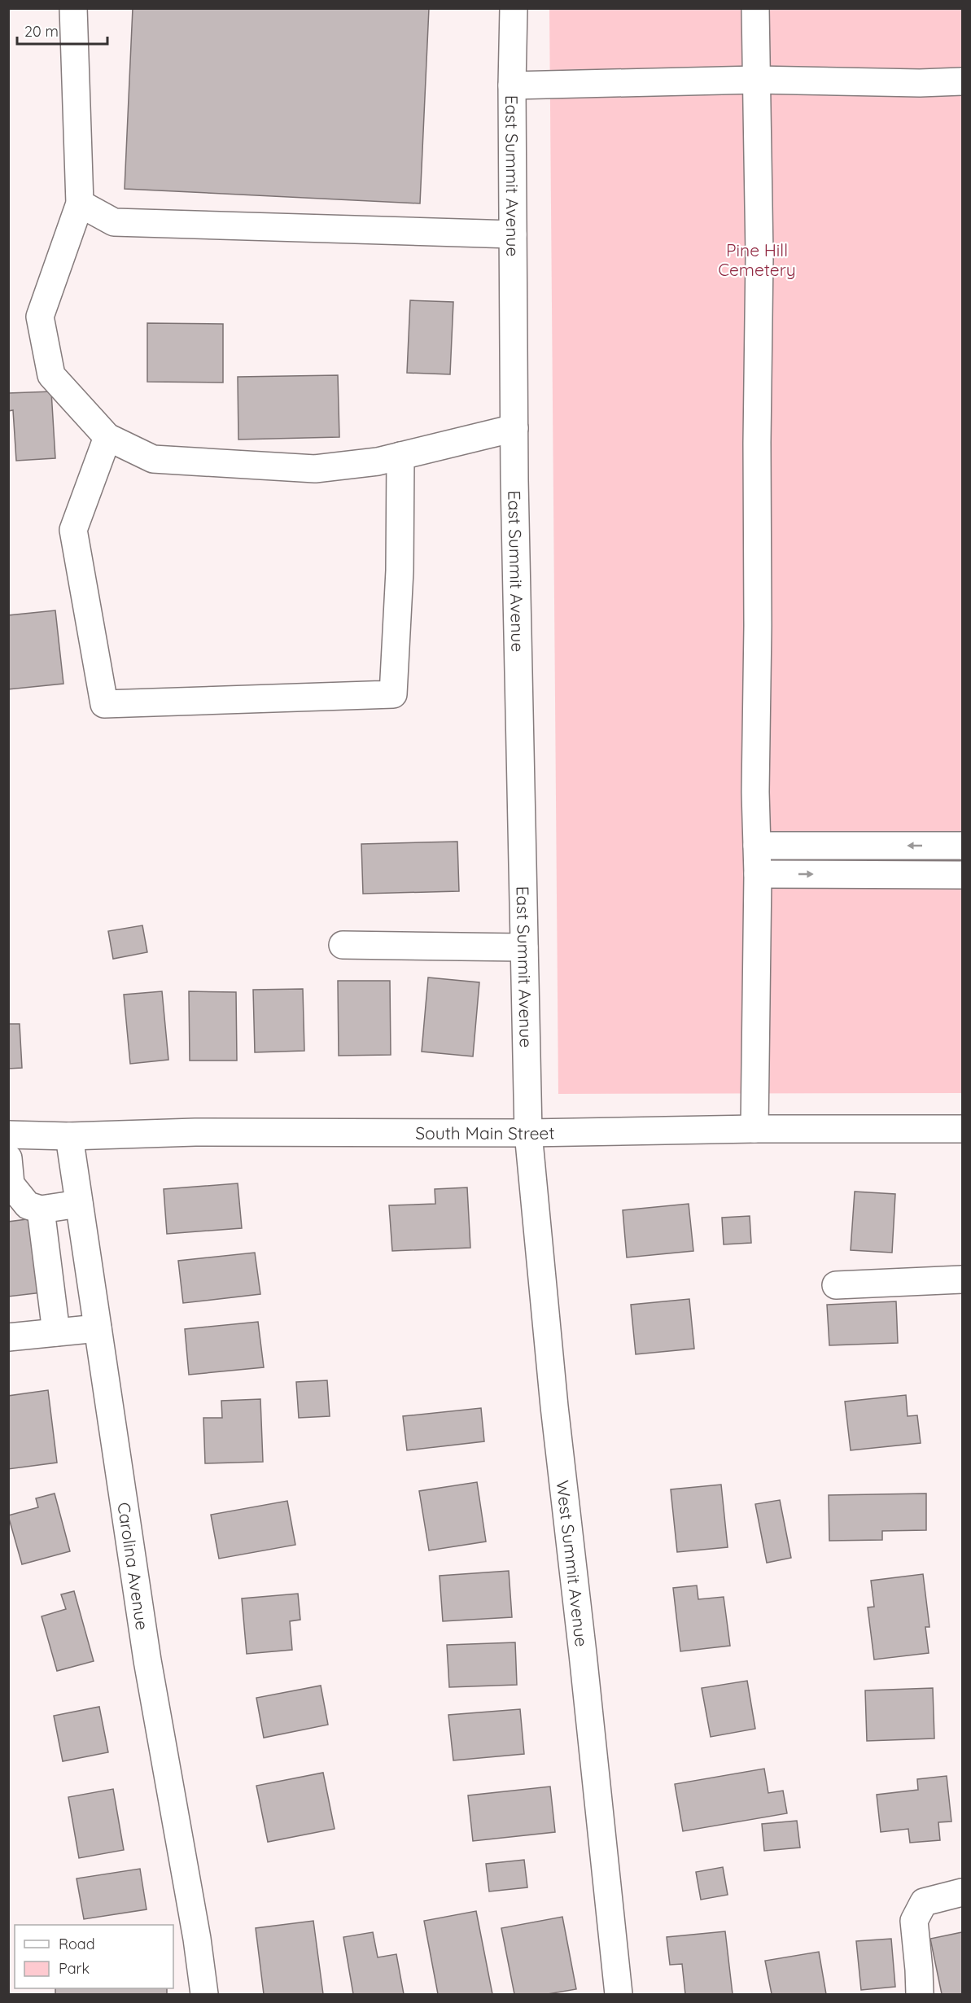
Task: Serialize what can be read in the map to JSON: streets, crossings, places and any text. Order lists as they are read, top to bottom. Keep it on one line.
{"streets":{"street":["East Summit Avenue","South Main Street","West Summit Avenue","Carolina Avenue"]},"crossings":[["East Summit Avenue","South Main Street"],["East Summit Avenue","West Summit Avenue"],["South Main Street","West Summit Avenue"],["South Main Street","Carolina Avenue"]],"parks":["Pine Hill Cemetery"],"legend":["Road","Park"],"scale_bar":"20 m"}
